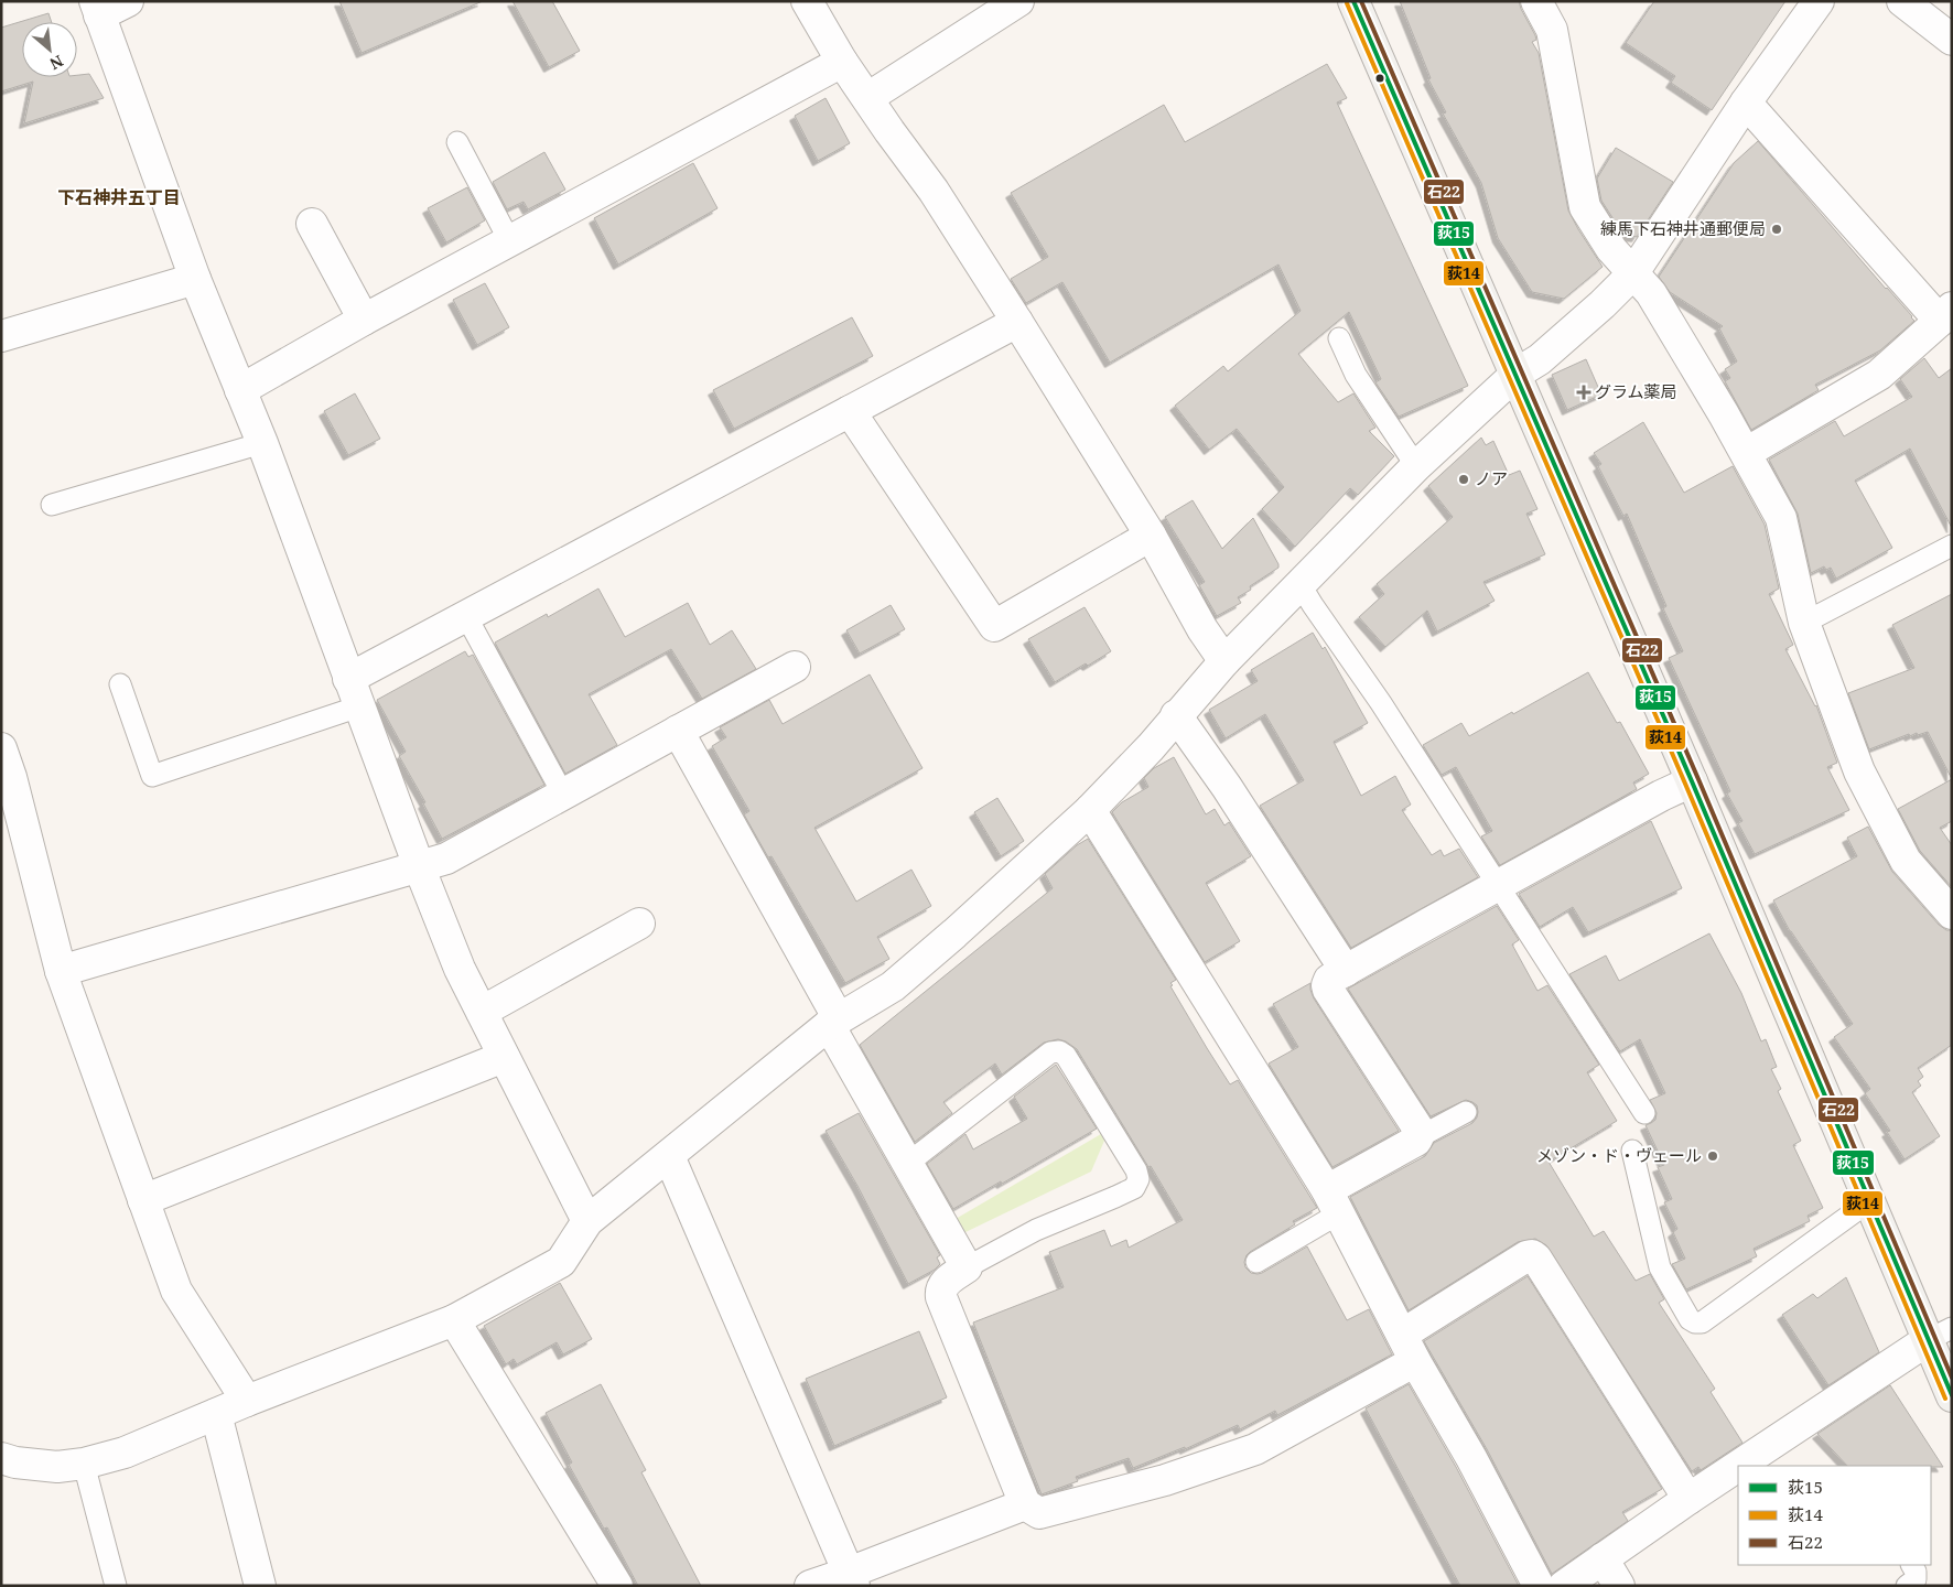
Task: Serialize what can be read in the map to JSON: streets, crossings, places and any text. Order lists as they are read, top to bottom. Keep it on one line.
{"districts":["下石神井五丁目"],"places":{"other":["練馬下石神井通郵便局","ノア","メゾン・ド・ヴェール"],"health":["グラム薬局"]},"lines":["transit line 荻15","transit line 石22","transit line 荻14"],"legend":["荻15","荻14","石22"],"north":"bottom right"}
